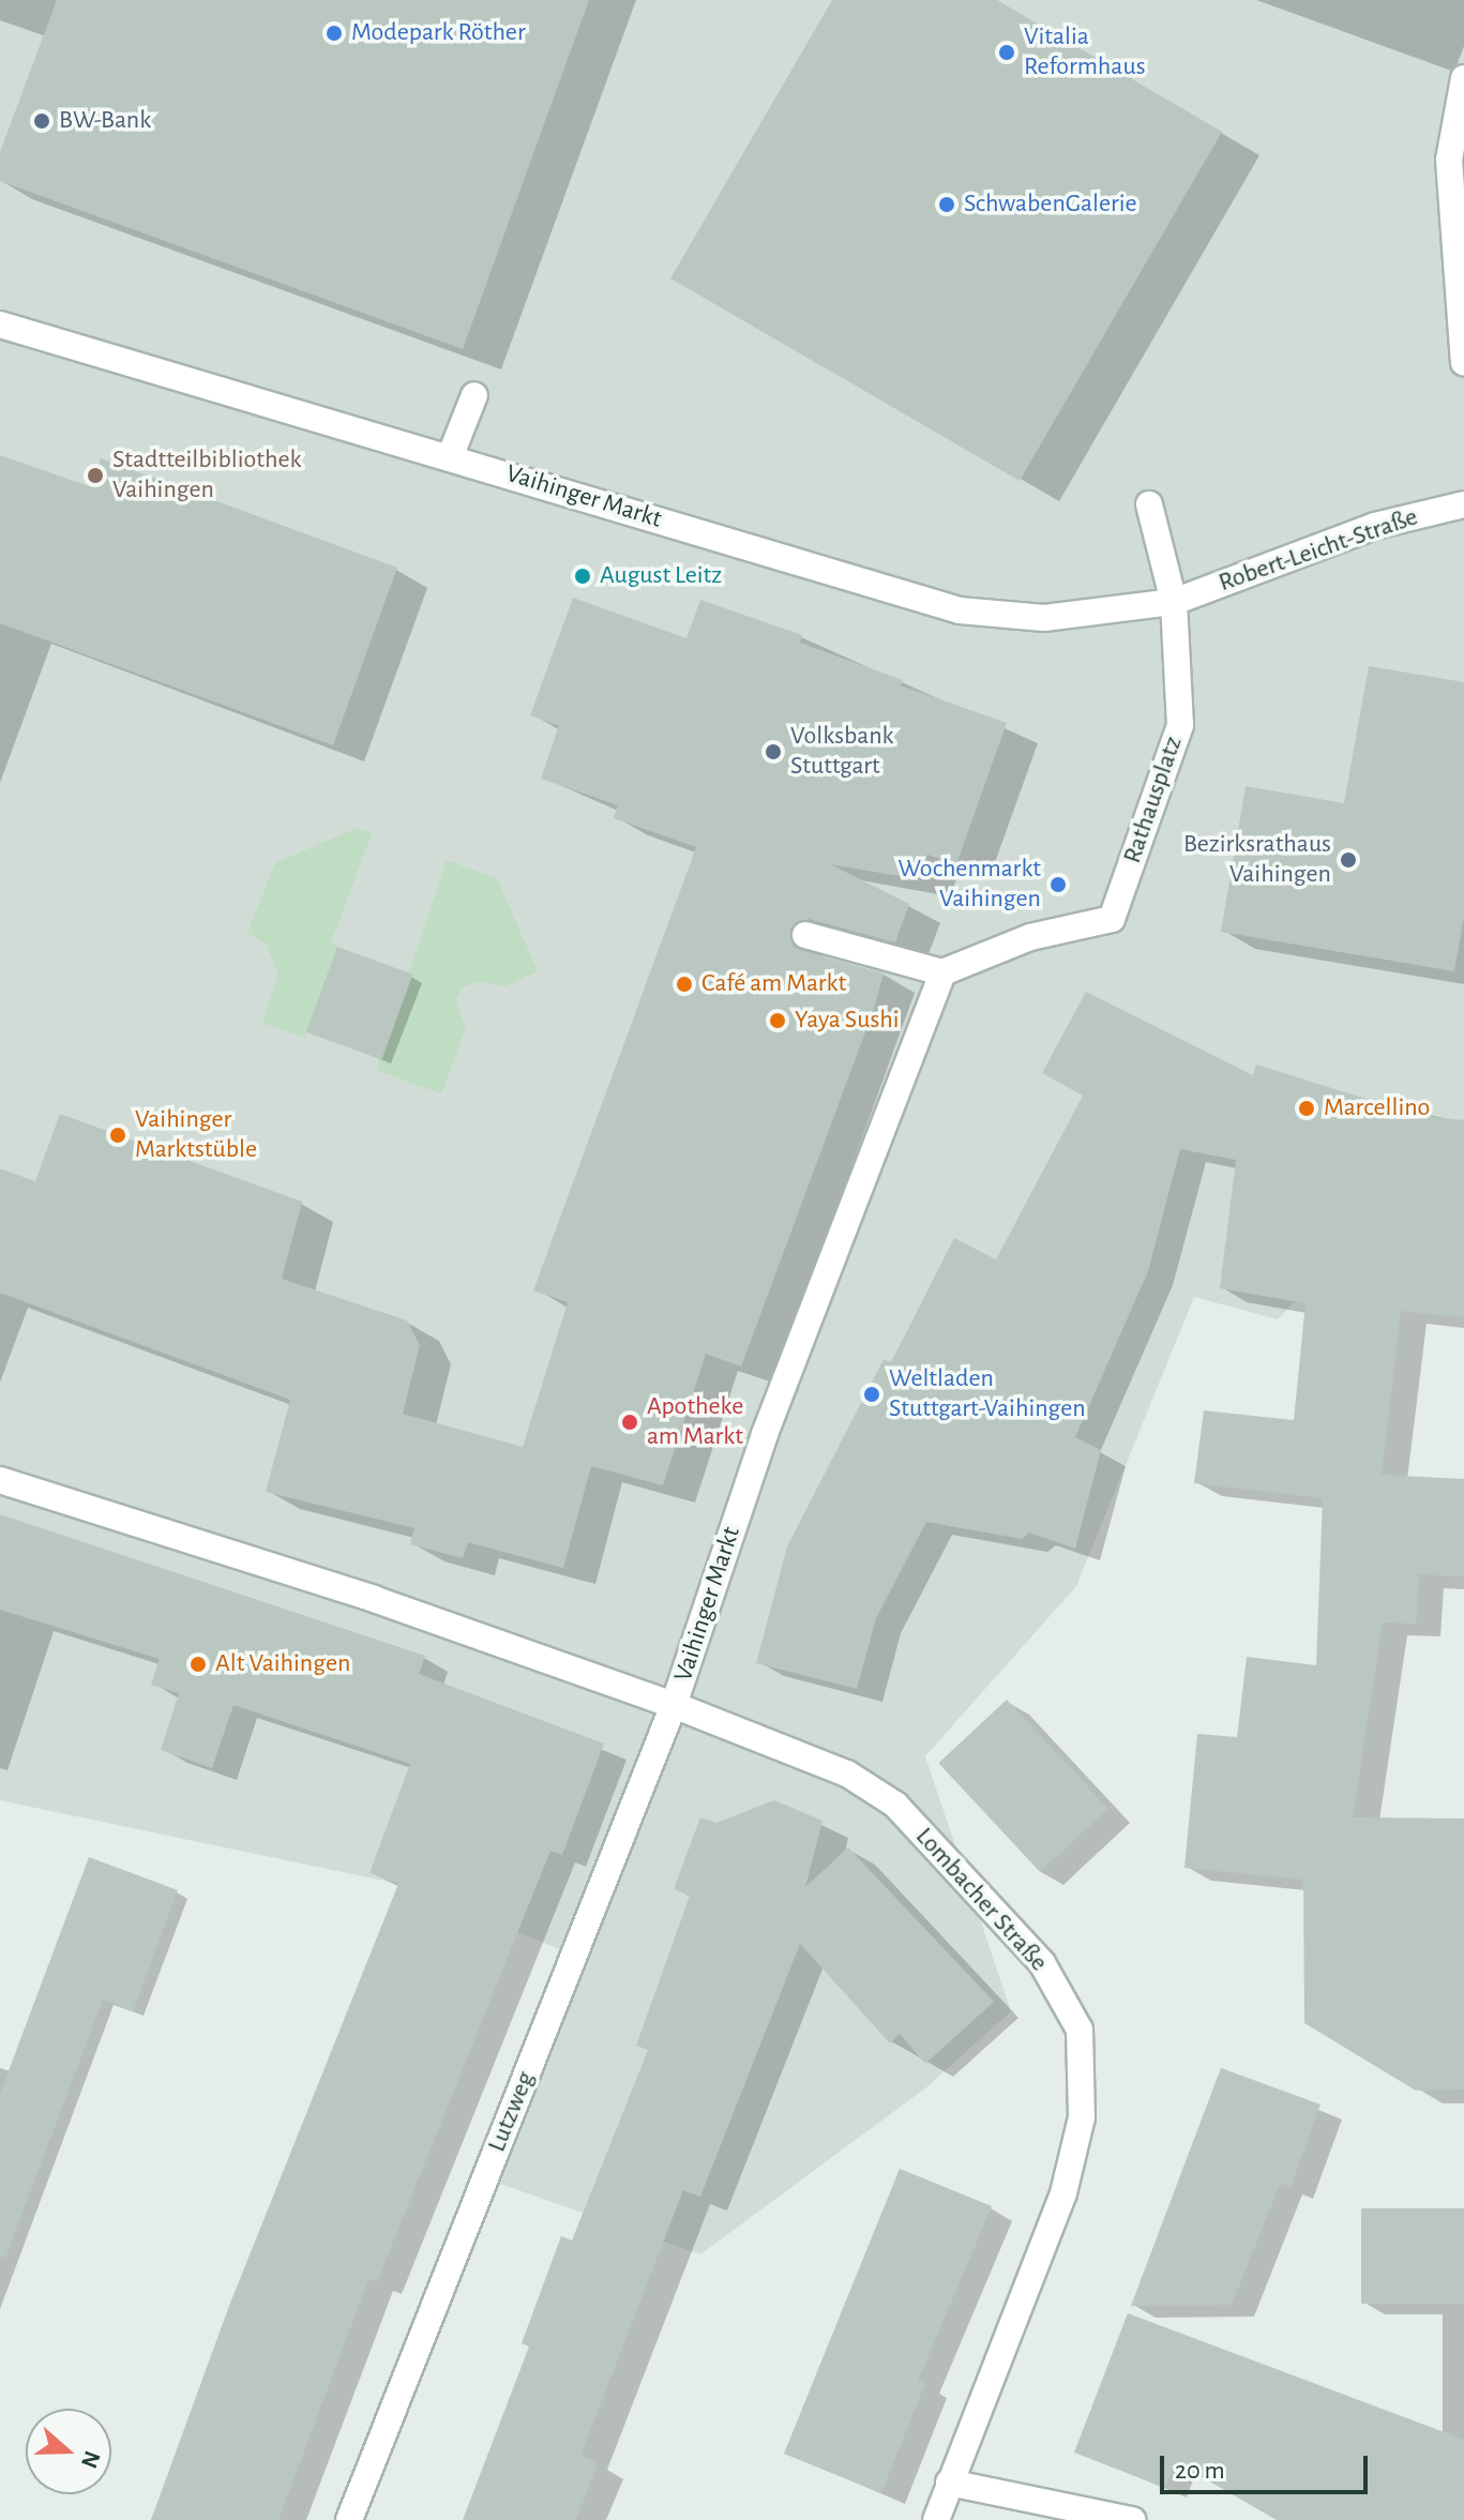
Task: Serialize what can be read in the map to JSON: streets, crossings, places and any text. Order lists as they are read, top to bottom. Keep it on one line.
{"streets":{"street":["Vaihinger Markt","Robert-Leicht-Straße","Rathausplatz","Lombacher Straße","Lutzweg"]},"crossings":[["Vaihinger Markt","Robert-Leicht-Straße"],["Vaihinger Markt","Rathausplatz"],["Vaihinger Markt","Lombacher Straße"],["Vaihinger Markt","Lutzweg"],["Robert-Leicht-Straße","Rathausplatz"],["Lombacher Straße","Lutzweg"]],"places":["Modepark Röther","Vitalia Reformhaus","BW-Bank","SchwabenGalerie","Stadtteilbibliothek Vaihingen","August Leitz","Volksbank Stuttgart","Bezirksrathaus Vaihingen","Wochenmarkt Vaihingen","Café am Markt","Yaya Sushi","Marcellino","Vaihinger Marktstüble","Weltladen Stuttgart-Vaihingen","Apotheke am Markt","Alt Vaihingen"],"scale_bar":"20 m","north":"right"}
